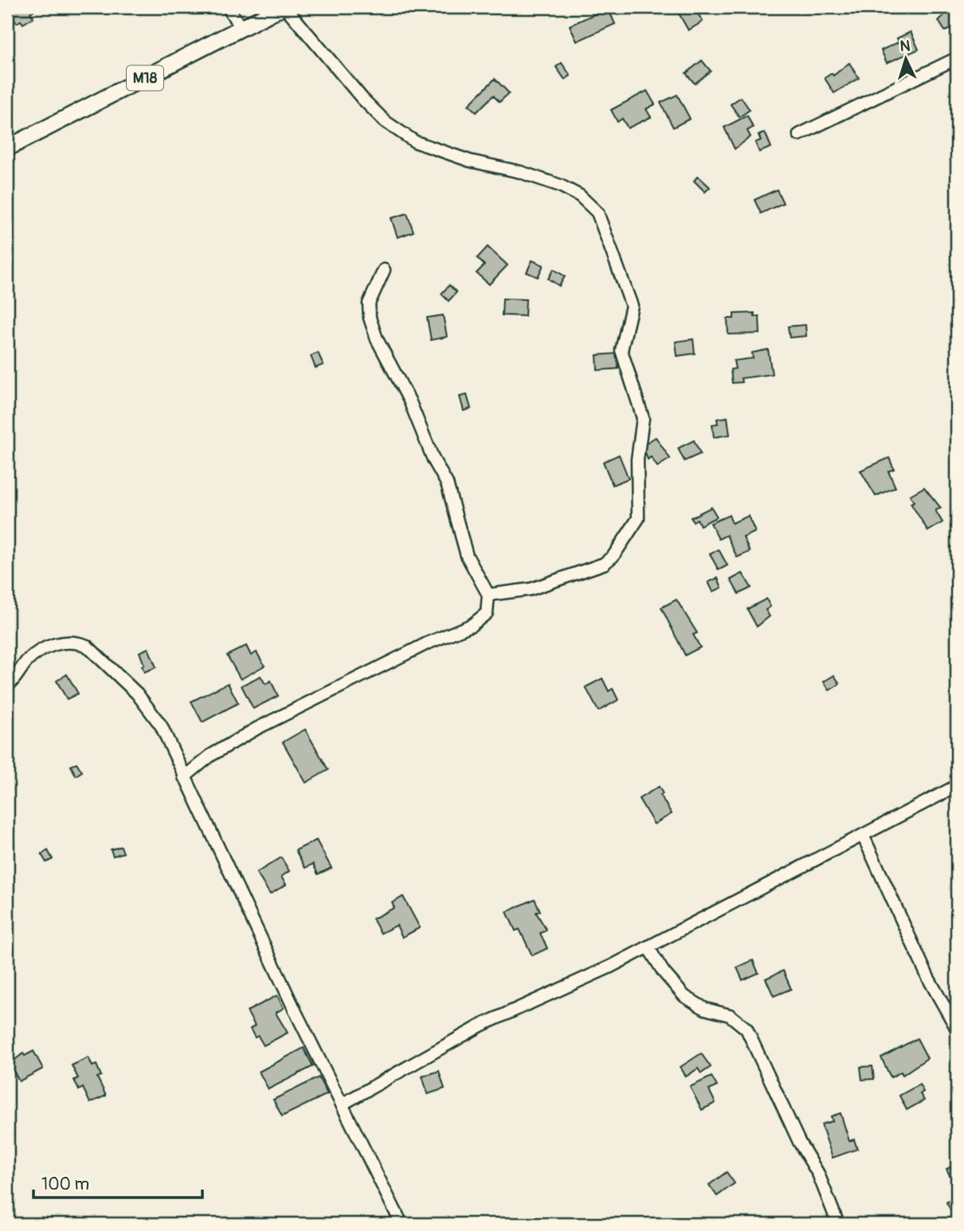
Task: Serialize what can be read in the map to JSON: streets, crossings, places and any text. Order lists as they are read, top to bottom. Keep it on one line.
{"streets":{"main road":["M18"]},"scale_bar":"100 m","north":"top"}
